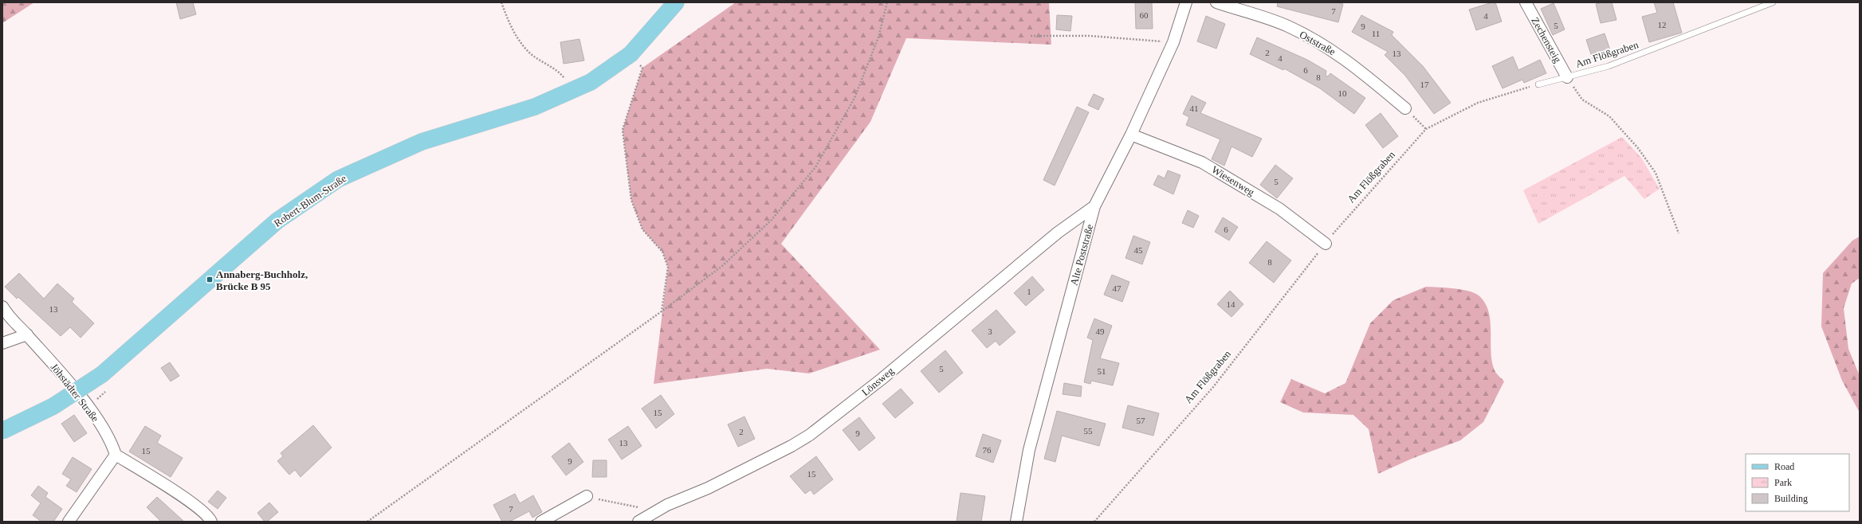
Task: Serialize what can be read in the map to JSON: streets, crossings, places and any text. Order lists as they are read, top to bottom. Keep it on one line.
{"streets":{"main road":["Robert-Blum-Straße"],"street":["Zechensteig","Oststraße","Wiesenweg","Alte Poststraße","Lönsweg","Jöhstädter Straße"],"lane":["Am Flößgraben"]},"crossings":[["Zechensteig","Am Flößgraben"],["Am Flößgraben","Wiesenweg"],["Wiesenweg","Alte Poststraße"],["Alte Poststraße","Lönsweg"]],"places":{"transit":["Annaberg-Buchholz, Brücke B 95"]},"house_numbers":["7","60","4","12","5","9","11","2","13","4","6","8","17","10","41","5","6","45","8","47","1","14","13","3","49","5","51","15","57","55","2","9","13","76","15","9","15","7"],"legend":["Road","Park","Building"]}
